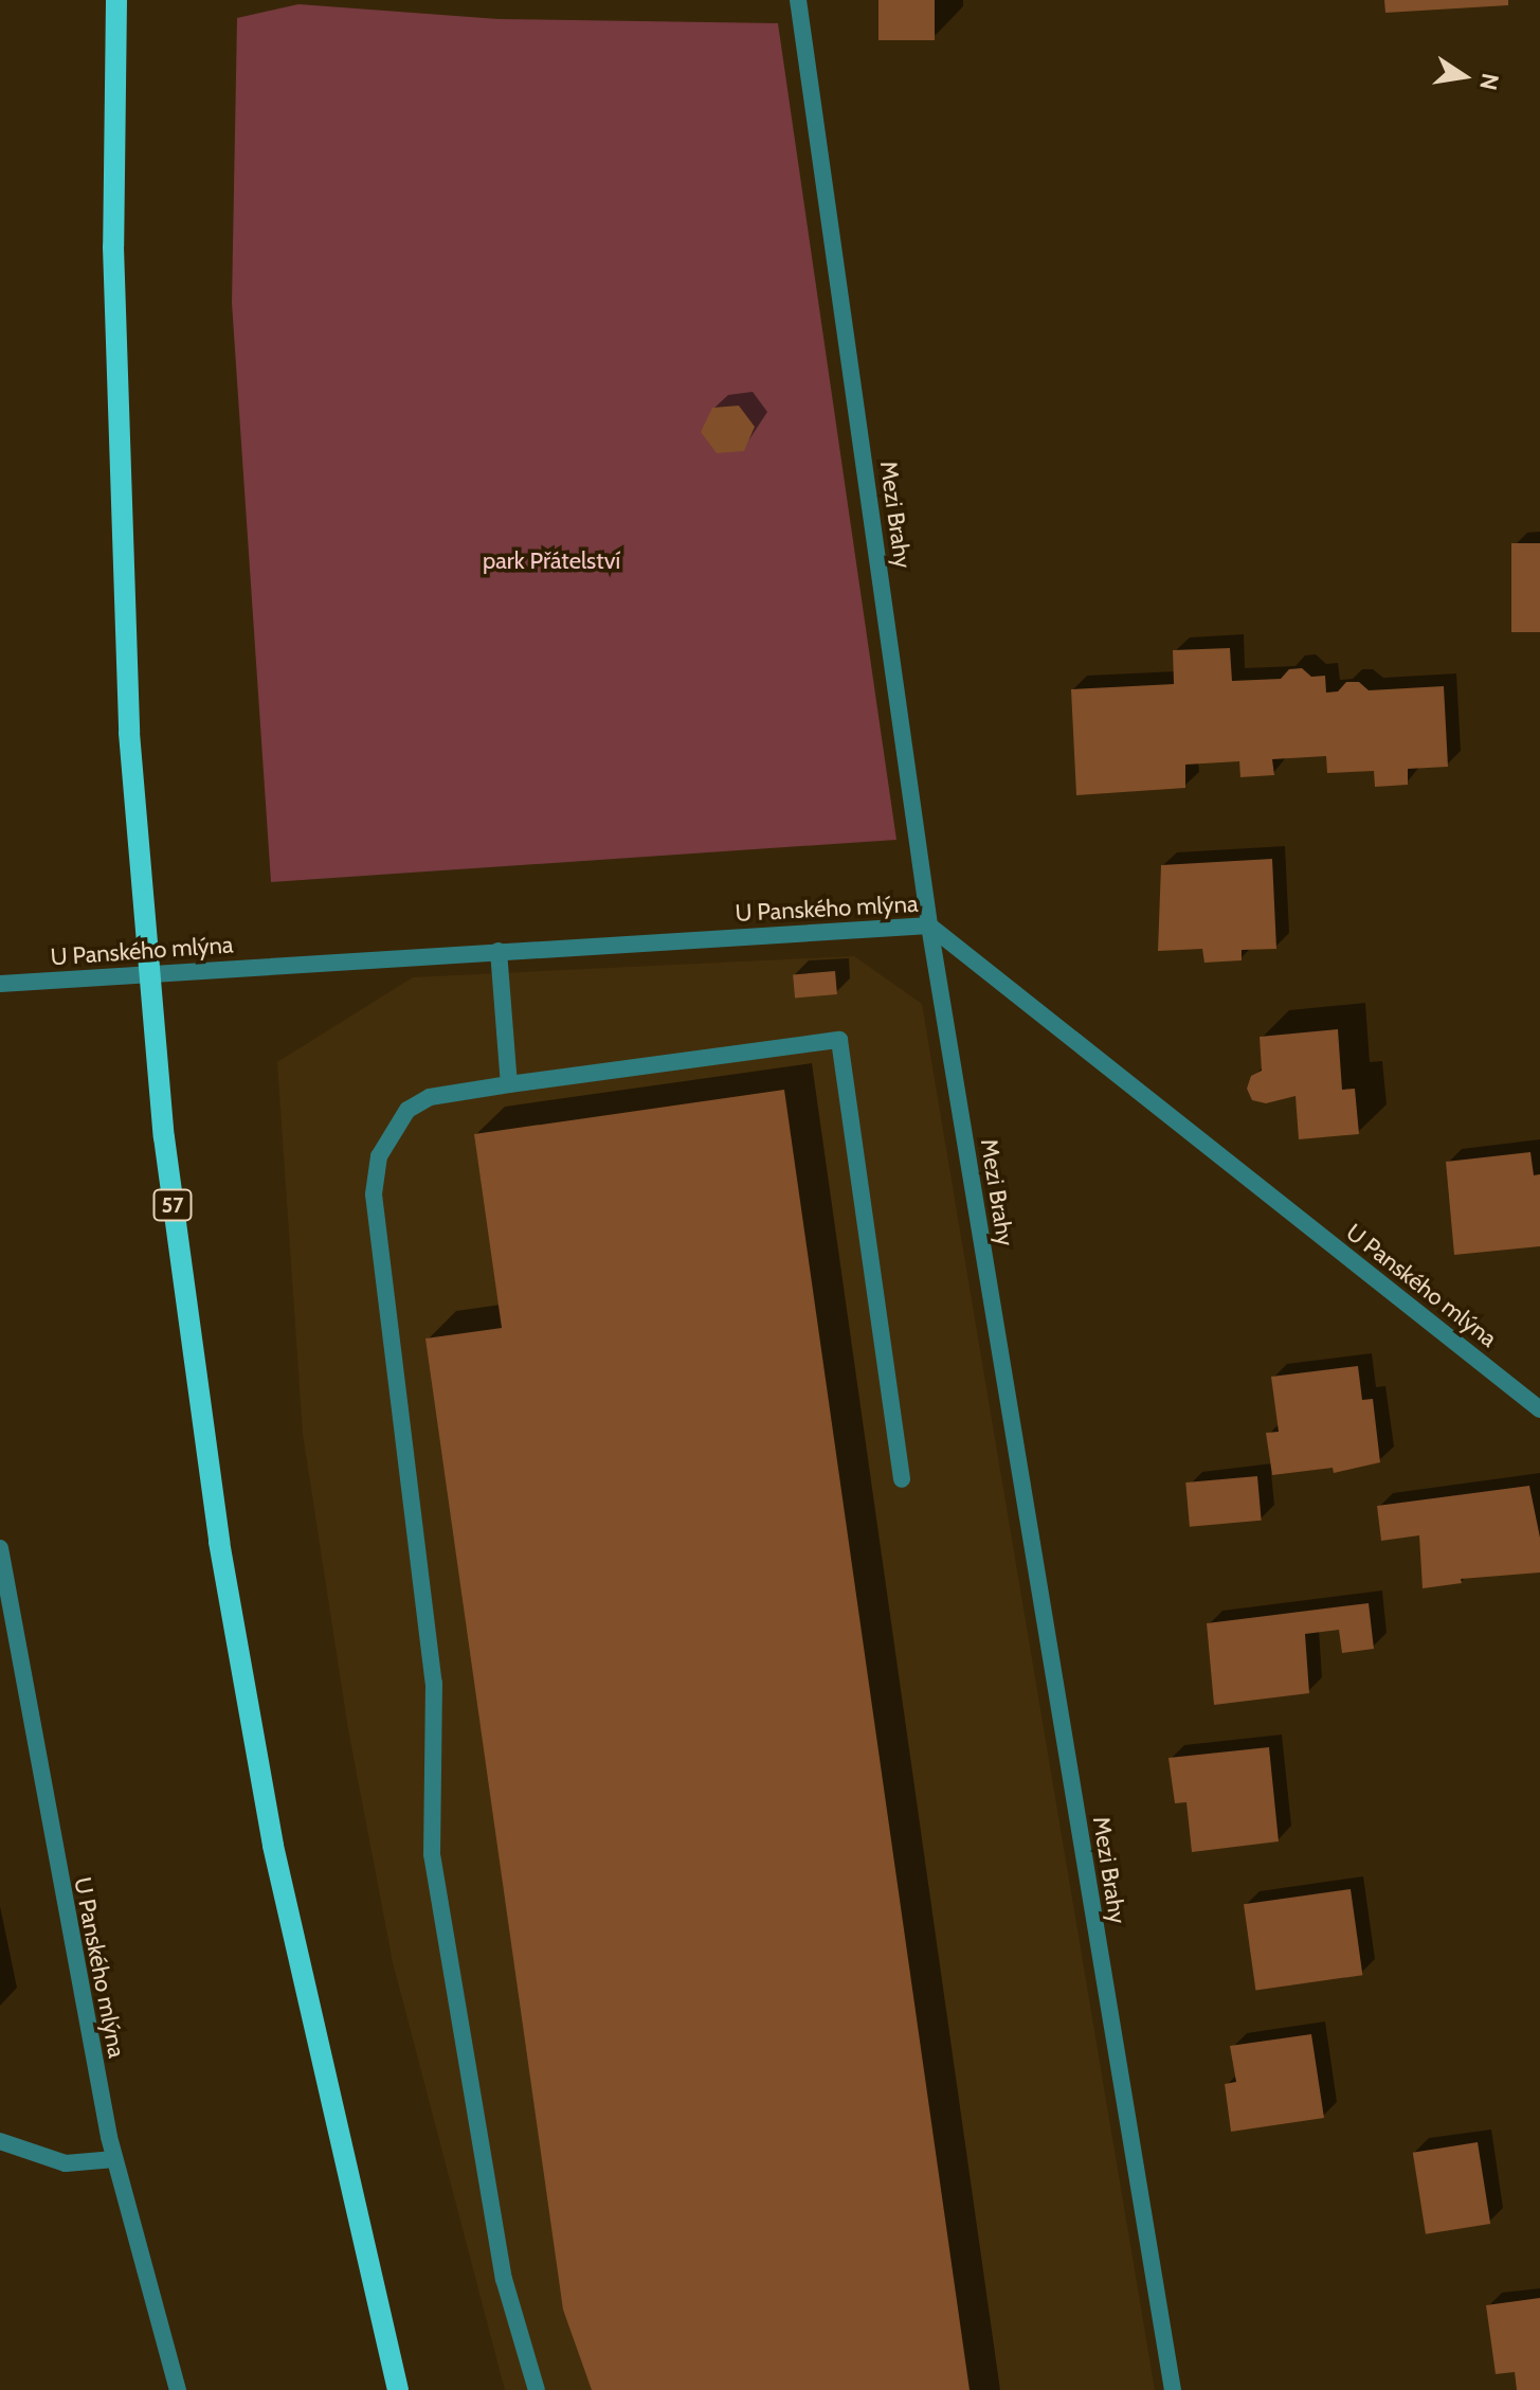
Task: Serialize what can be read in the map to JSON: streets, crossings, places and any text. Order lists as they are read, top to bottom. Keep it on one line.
{"streets":{"main road":["57"],"street":["Mezi Brahy","U Panského mlýna"]},"crossings":[["Mezi Brahy","U Panského mlýna"],["U Panského mlýna","57"]],"parks":["park Přátelství"],"north":"right"}
